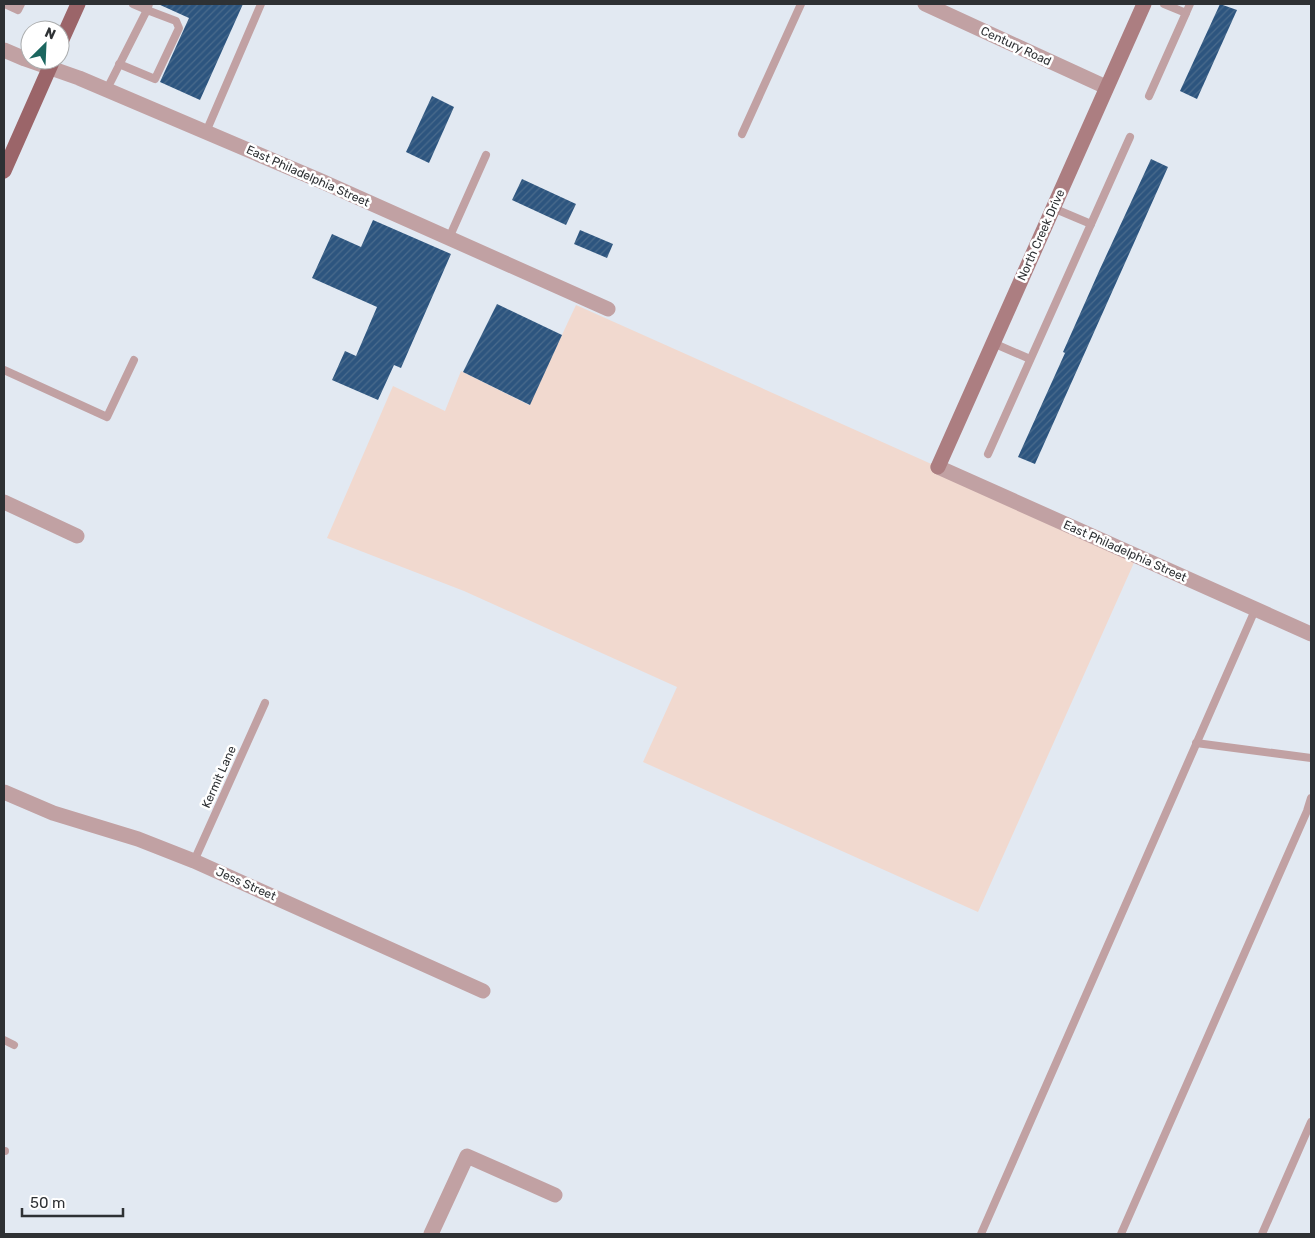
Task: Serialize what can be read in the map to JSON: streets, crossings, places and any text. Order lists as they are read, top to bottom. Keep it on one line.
{"streets":{"street":["Century Road","East Philadelphia Street","North Creek Drive","Jess Street"],"lane":["Kermit Lane"]},"crossings":[["Century Road","North Creek Drive"],["East Philadelphia Street","North Creek Drive"],["Kermit Lane","Jess Street"]],"scale_bar":"50 m","north":"top right"}
